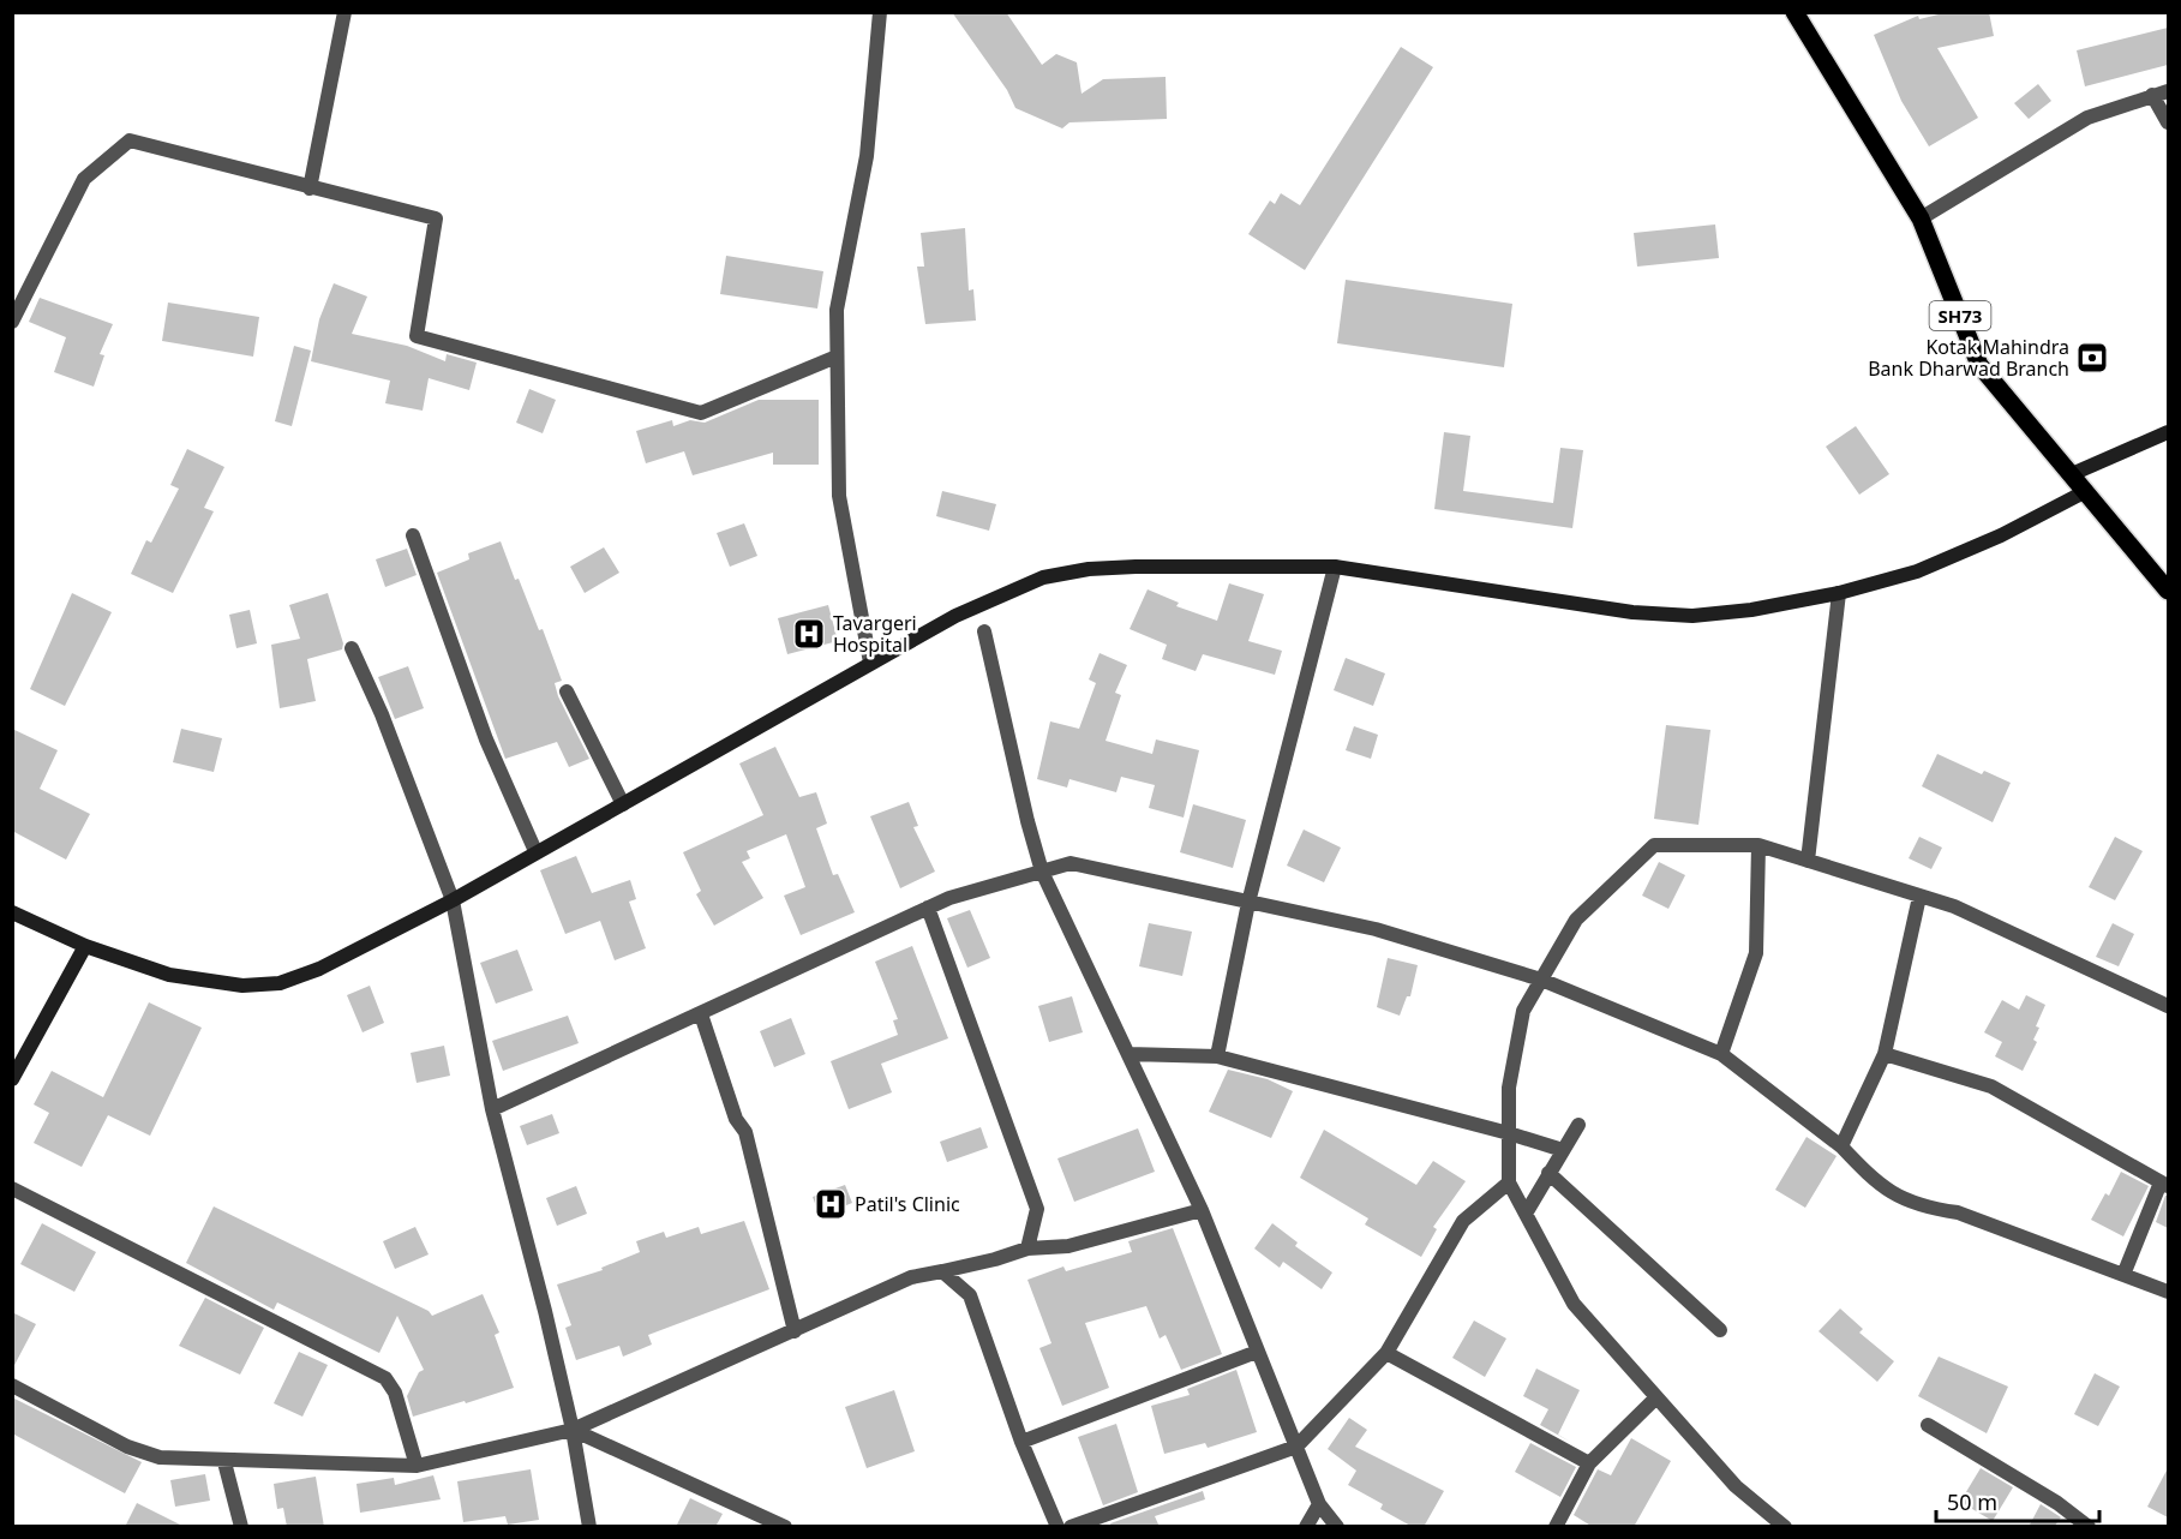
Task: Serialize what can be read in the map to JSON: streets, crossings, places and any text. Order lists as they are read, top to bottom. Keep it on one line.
{"streets":{"main road":["SH73"]},"places":{"bank":["Kotak Mahindra Bank Dharwad Branch"],"hospital":["Tavargeri Hospital","Patil's Clinic"]},"scale_bar":"50 m"}
